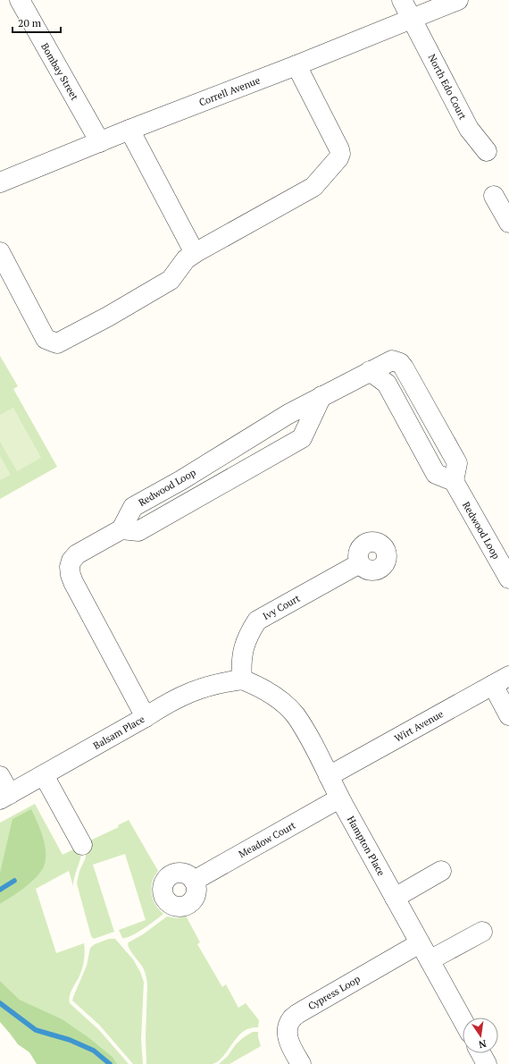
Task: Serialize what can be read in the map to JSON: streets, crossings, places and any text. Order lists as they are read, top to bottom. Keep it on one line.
{"streets":{"street":["Bombay Street","North Edo Court","Correll Avenue","Redwood Loop","Ivy Court","Wirt Avenue","Balsam Place","Meadow Court","Hampton Place","Cypress Loop"]},"crossings":[["Bombay Street","Correll Avenue"],["North Edo Court","Correll Avenue"],["Ivy Court","Balsam Place"],["Ivy Court","Hampton Place"],["Wirt Avenue","Hampton Place"],["Balsam Place","Hampton Place"],["Meadow Court","Hampton Place"],["Hampton Place","Cypress Loop"]],"scale_bar":"20 m","north":"bottom"}
